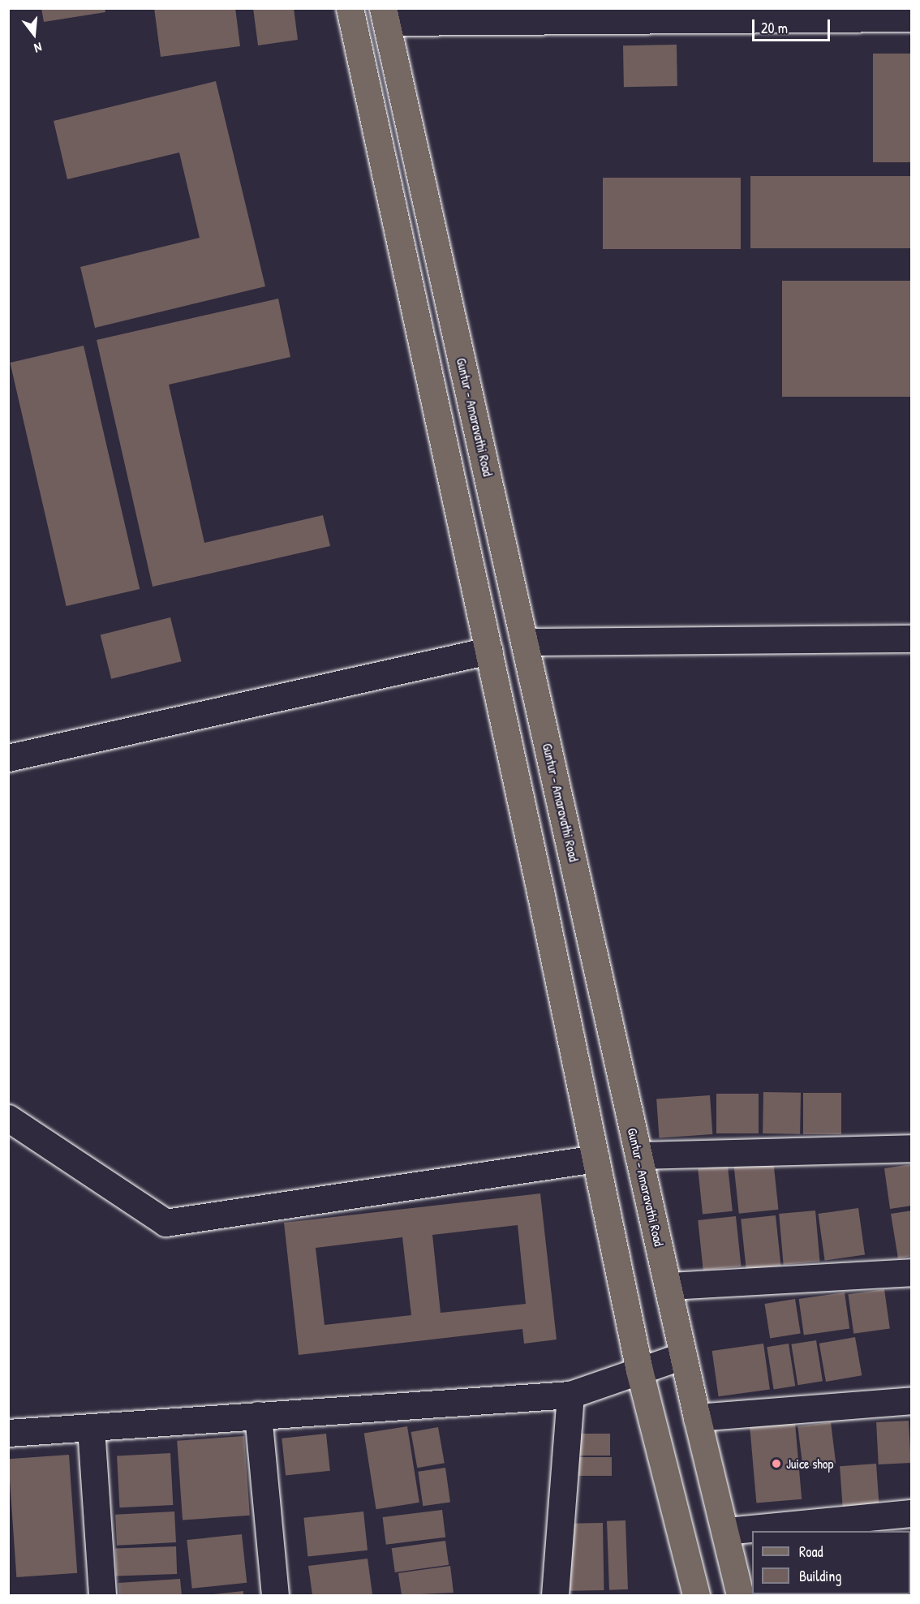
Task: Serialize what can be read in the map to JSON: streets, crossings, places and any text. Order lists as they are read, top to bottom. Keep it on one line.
{"streets":{"main road":["Guntur - Amaravathi Road"]},"places":["Juice shop"],"legend":["Road","Building"],"scale_bar":"20 m","north":"bottom"}
